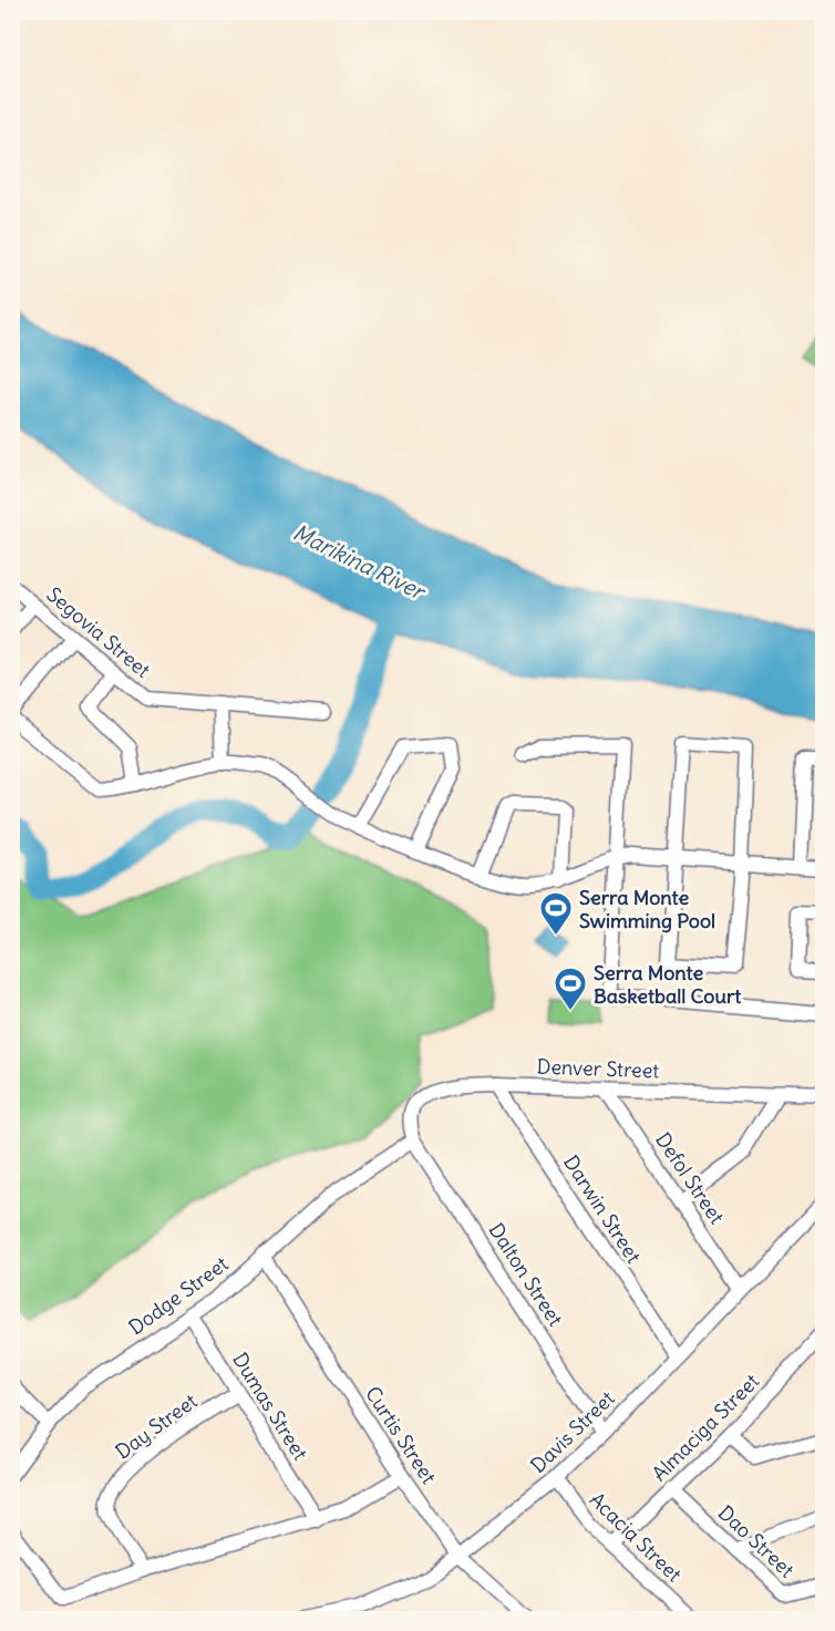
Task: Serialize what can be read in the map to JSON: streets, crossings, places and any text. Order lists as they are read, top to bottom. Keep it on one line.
{"streets":{"street":["Segovia Street","Denver Street","Defol Street","Darwin Street","Dalton Street","Dodge Street","Dumas Street","Day Street","Almaciga Street","Davis Street","Curtis Street","Acacia Street","Dao Street"]},"crossings":[["Denver Street","Defol Street"],["Denver Street","Darwin Street"],["Denver Street","Dalton Street"],["Denver Street","Dodge Street"],["Defol Street","Davis Street"],["Darwin Street","Davis Street"],["Dalton Street","Dodge Street"],["Dalton Street","Davis Street"],["Dodge Street","Dumas Street"],["Dodge Street","Curtis Street"],["Dumas Street","Day Street"],["Almaciga Street","Acacia Street"],["Almaciga Street","Dao Street"],["Davis Street","Curtis Street"],["Davis Street","Acacia Street"]],"water":["Marikina River"],"places":{"sports":["Serra Monte Swimming Pool","Serra Monte Basketball Court"]}}
